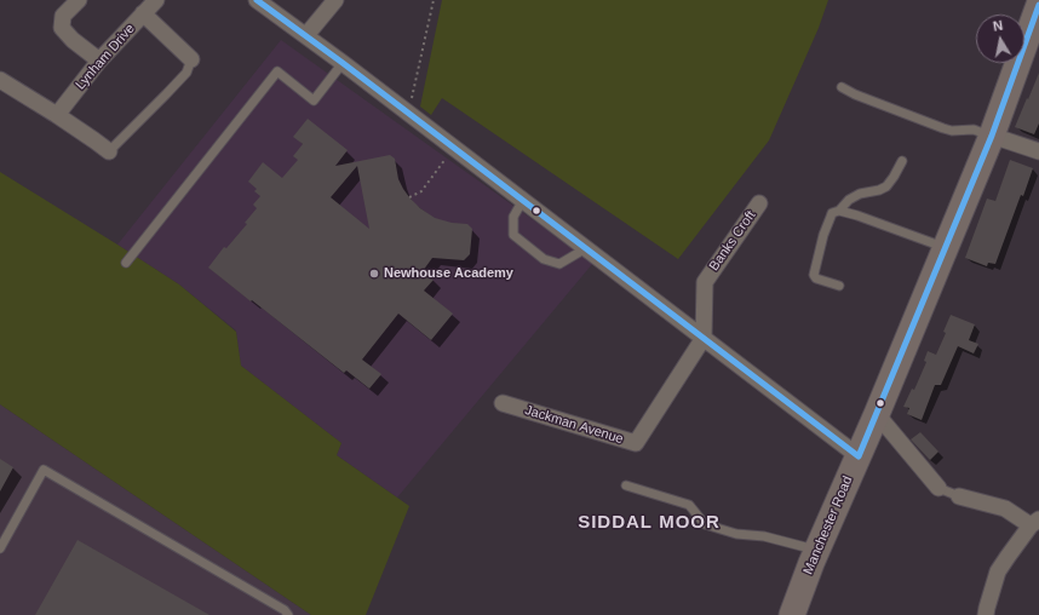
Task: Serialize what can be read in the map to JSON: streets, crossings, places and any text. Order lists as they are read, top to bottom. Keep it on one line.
{"streets":{"main road":["Manchester Road"],"street":["Lynham Drive","Banks Croft","Jackman Avenue"]},"crossings":[["Banks Croft","Jackman Avenue"]],"districts":["SIDDAL MOOR"],"places":["Newhouse Academy"],"north":"top"}
